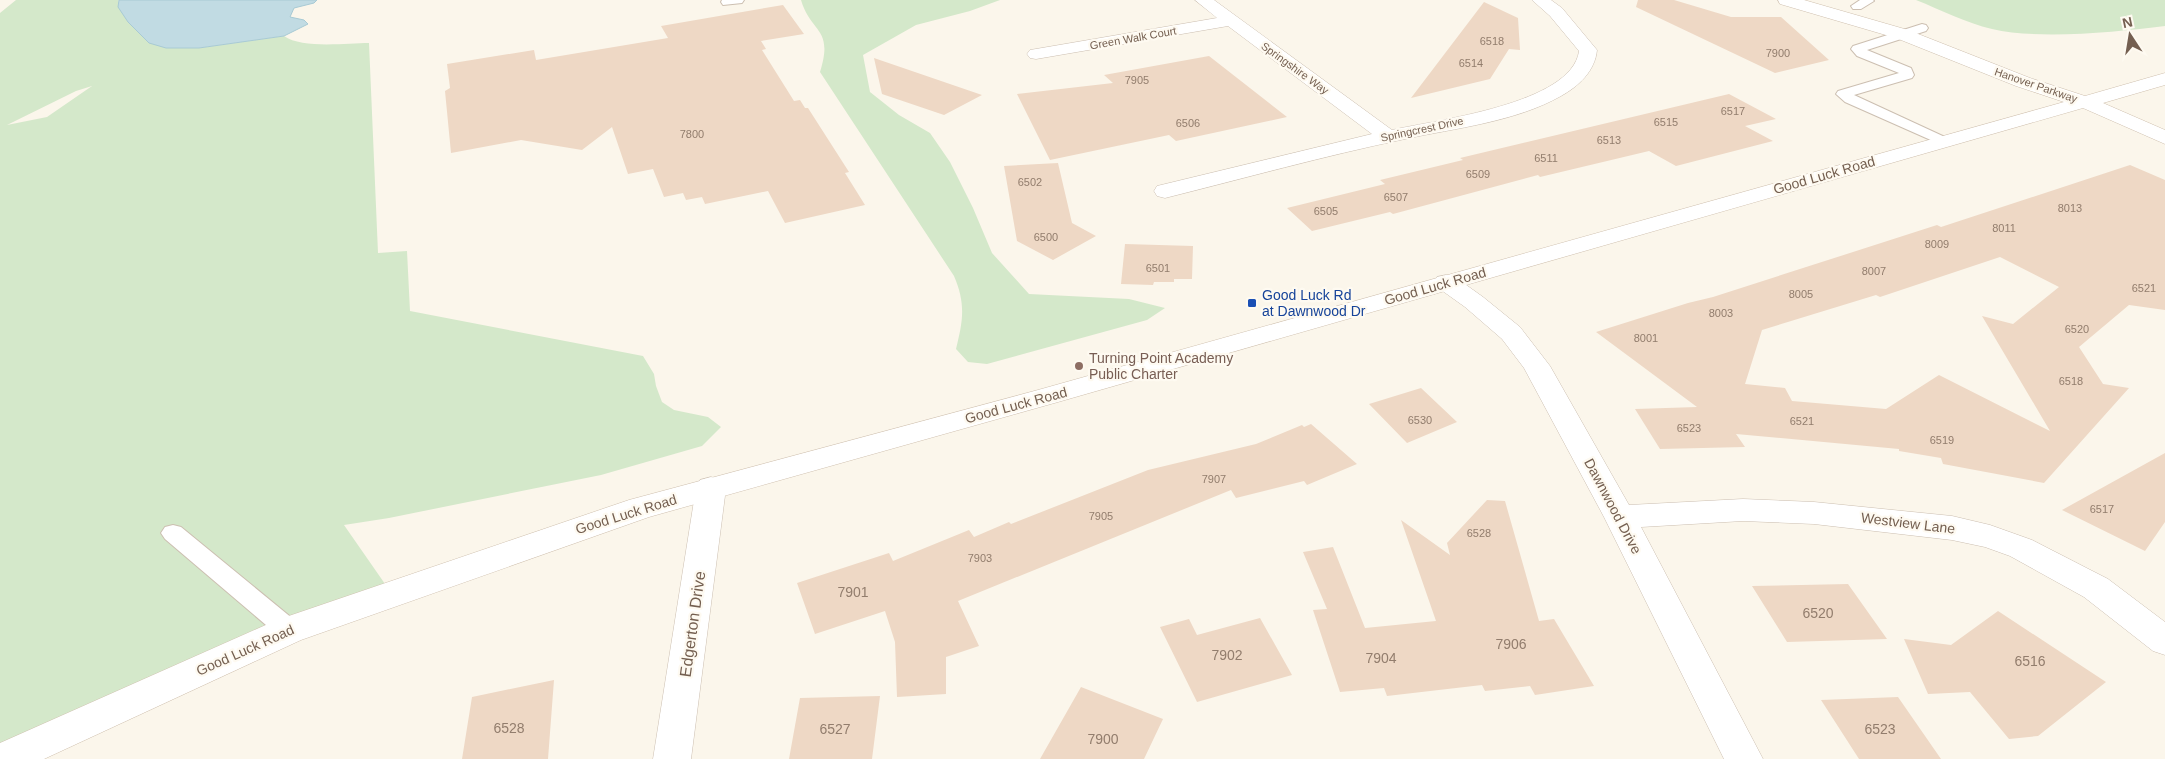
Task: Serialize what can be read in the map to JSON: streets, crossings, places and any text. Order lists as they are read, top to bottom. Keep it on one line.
{"streets":{"street":["Green Walk Court","Springshire Way","Hanover Parkway","Springcrest Drive","Good Luck Road","Dawnwood Drive","Westview Lane","Edgerton Drive"]},"crossings":[["Green Walk Court","Springshire Way"],["Springshire Way","Springcrest Drive"],["Hanover Parkway","Good Luck Road"],["Good Luck Road","Dawnwood Drive"],["Good Luck Road","Edgerton Drive"],["Dawnwood Drive","Westview Lane"]],"places":{"transit":["Good Luck Rd at Dawnwood Dr"],"other":["Turning Point Academy Public Charter"]},"house_numbers":["6518","7900","6514","7905","6517","6515","6506","7800","6513","6511","6509","6502","6507","8013","6505","8011","6500","8009","6501","8007","6521","8005","8003","6520","8001","6518","6530","6521","6523","6519","7907","6517","7905","6528","7903","7901","6520","7906","7902","7904","6516","6528","6527","6523","7900"],"north":"top"}
